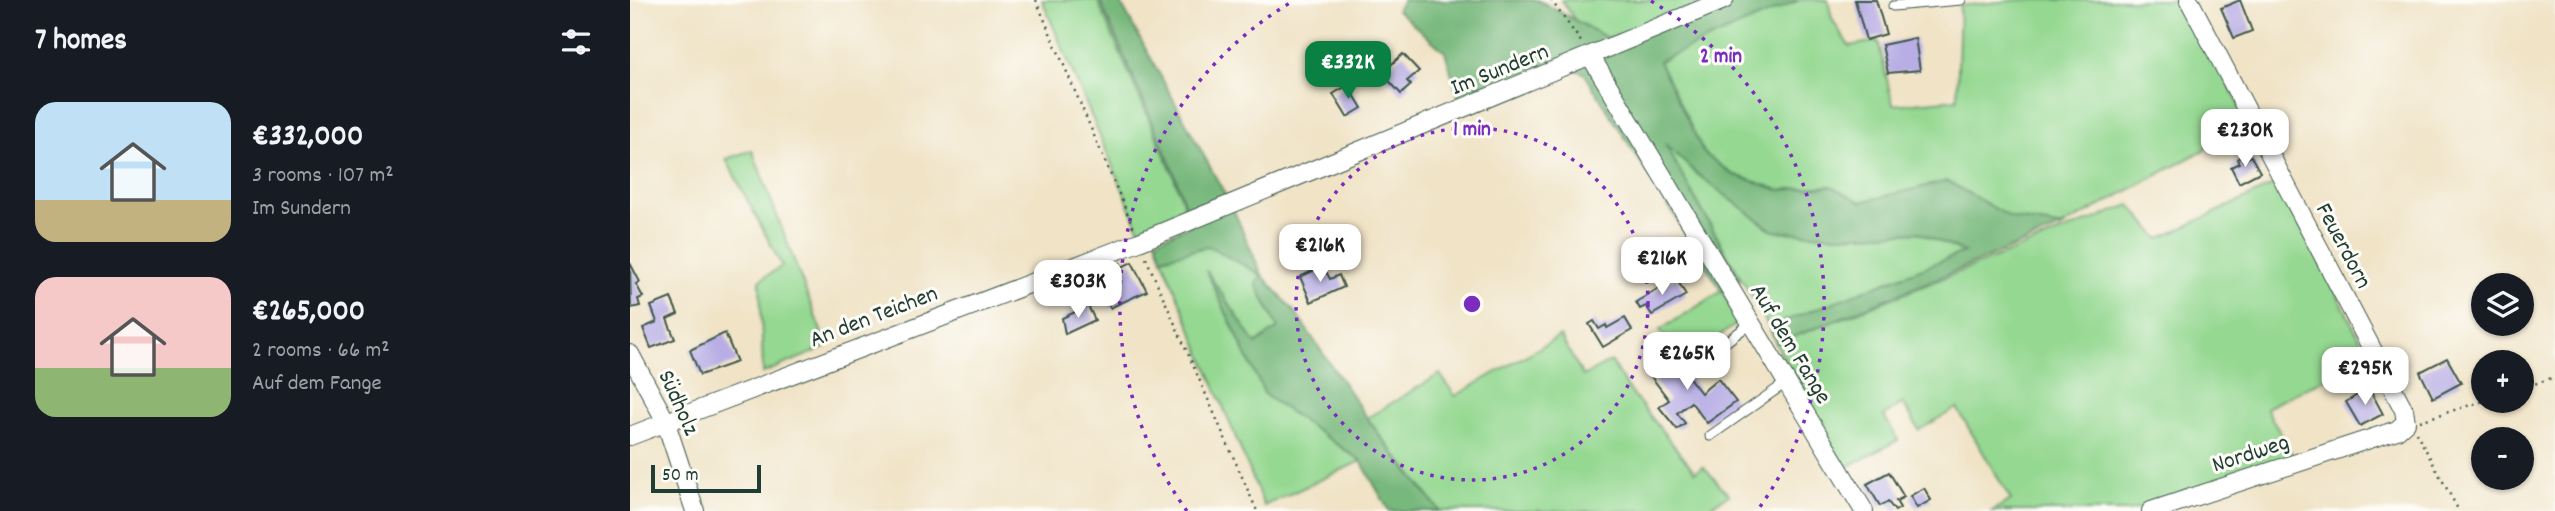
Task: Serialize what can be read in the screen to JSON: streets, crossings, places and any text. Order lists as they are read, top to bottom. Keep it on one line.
{"streets":{"street":["Im Sundern","Feuerdorn","An den Teichen","Auf dem Fange","Südholz","Nordweg"]},"crossings":[["Im Sundern","An den Teichen"],["Im Sundern","Auf dem Fange"],["Feuerdorn","Nordweg"],["An den Teichen","Südholz"]],"scale_bar":"50 m","page":{"heading":"7 homes","price":["€332K","€230K","€216K","€216K","€303K","€265K","€295K"],"list":[{"name":"€332,000","note":"3 rooms · 107 m² · Im Sundern"},{"name":"€265,000","note":"2 rooms · 66 m² · Auf dem Fange"}],"map_buttons":["+","−"],"scale":"50 m"},"rings":["2 min","1 min"]}
